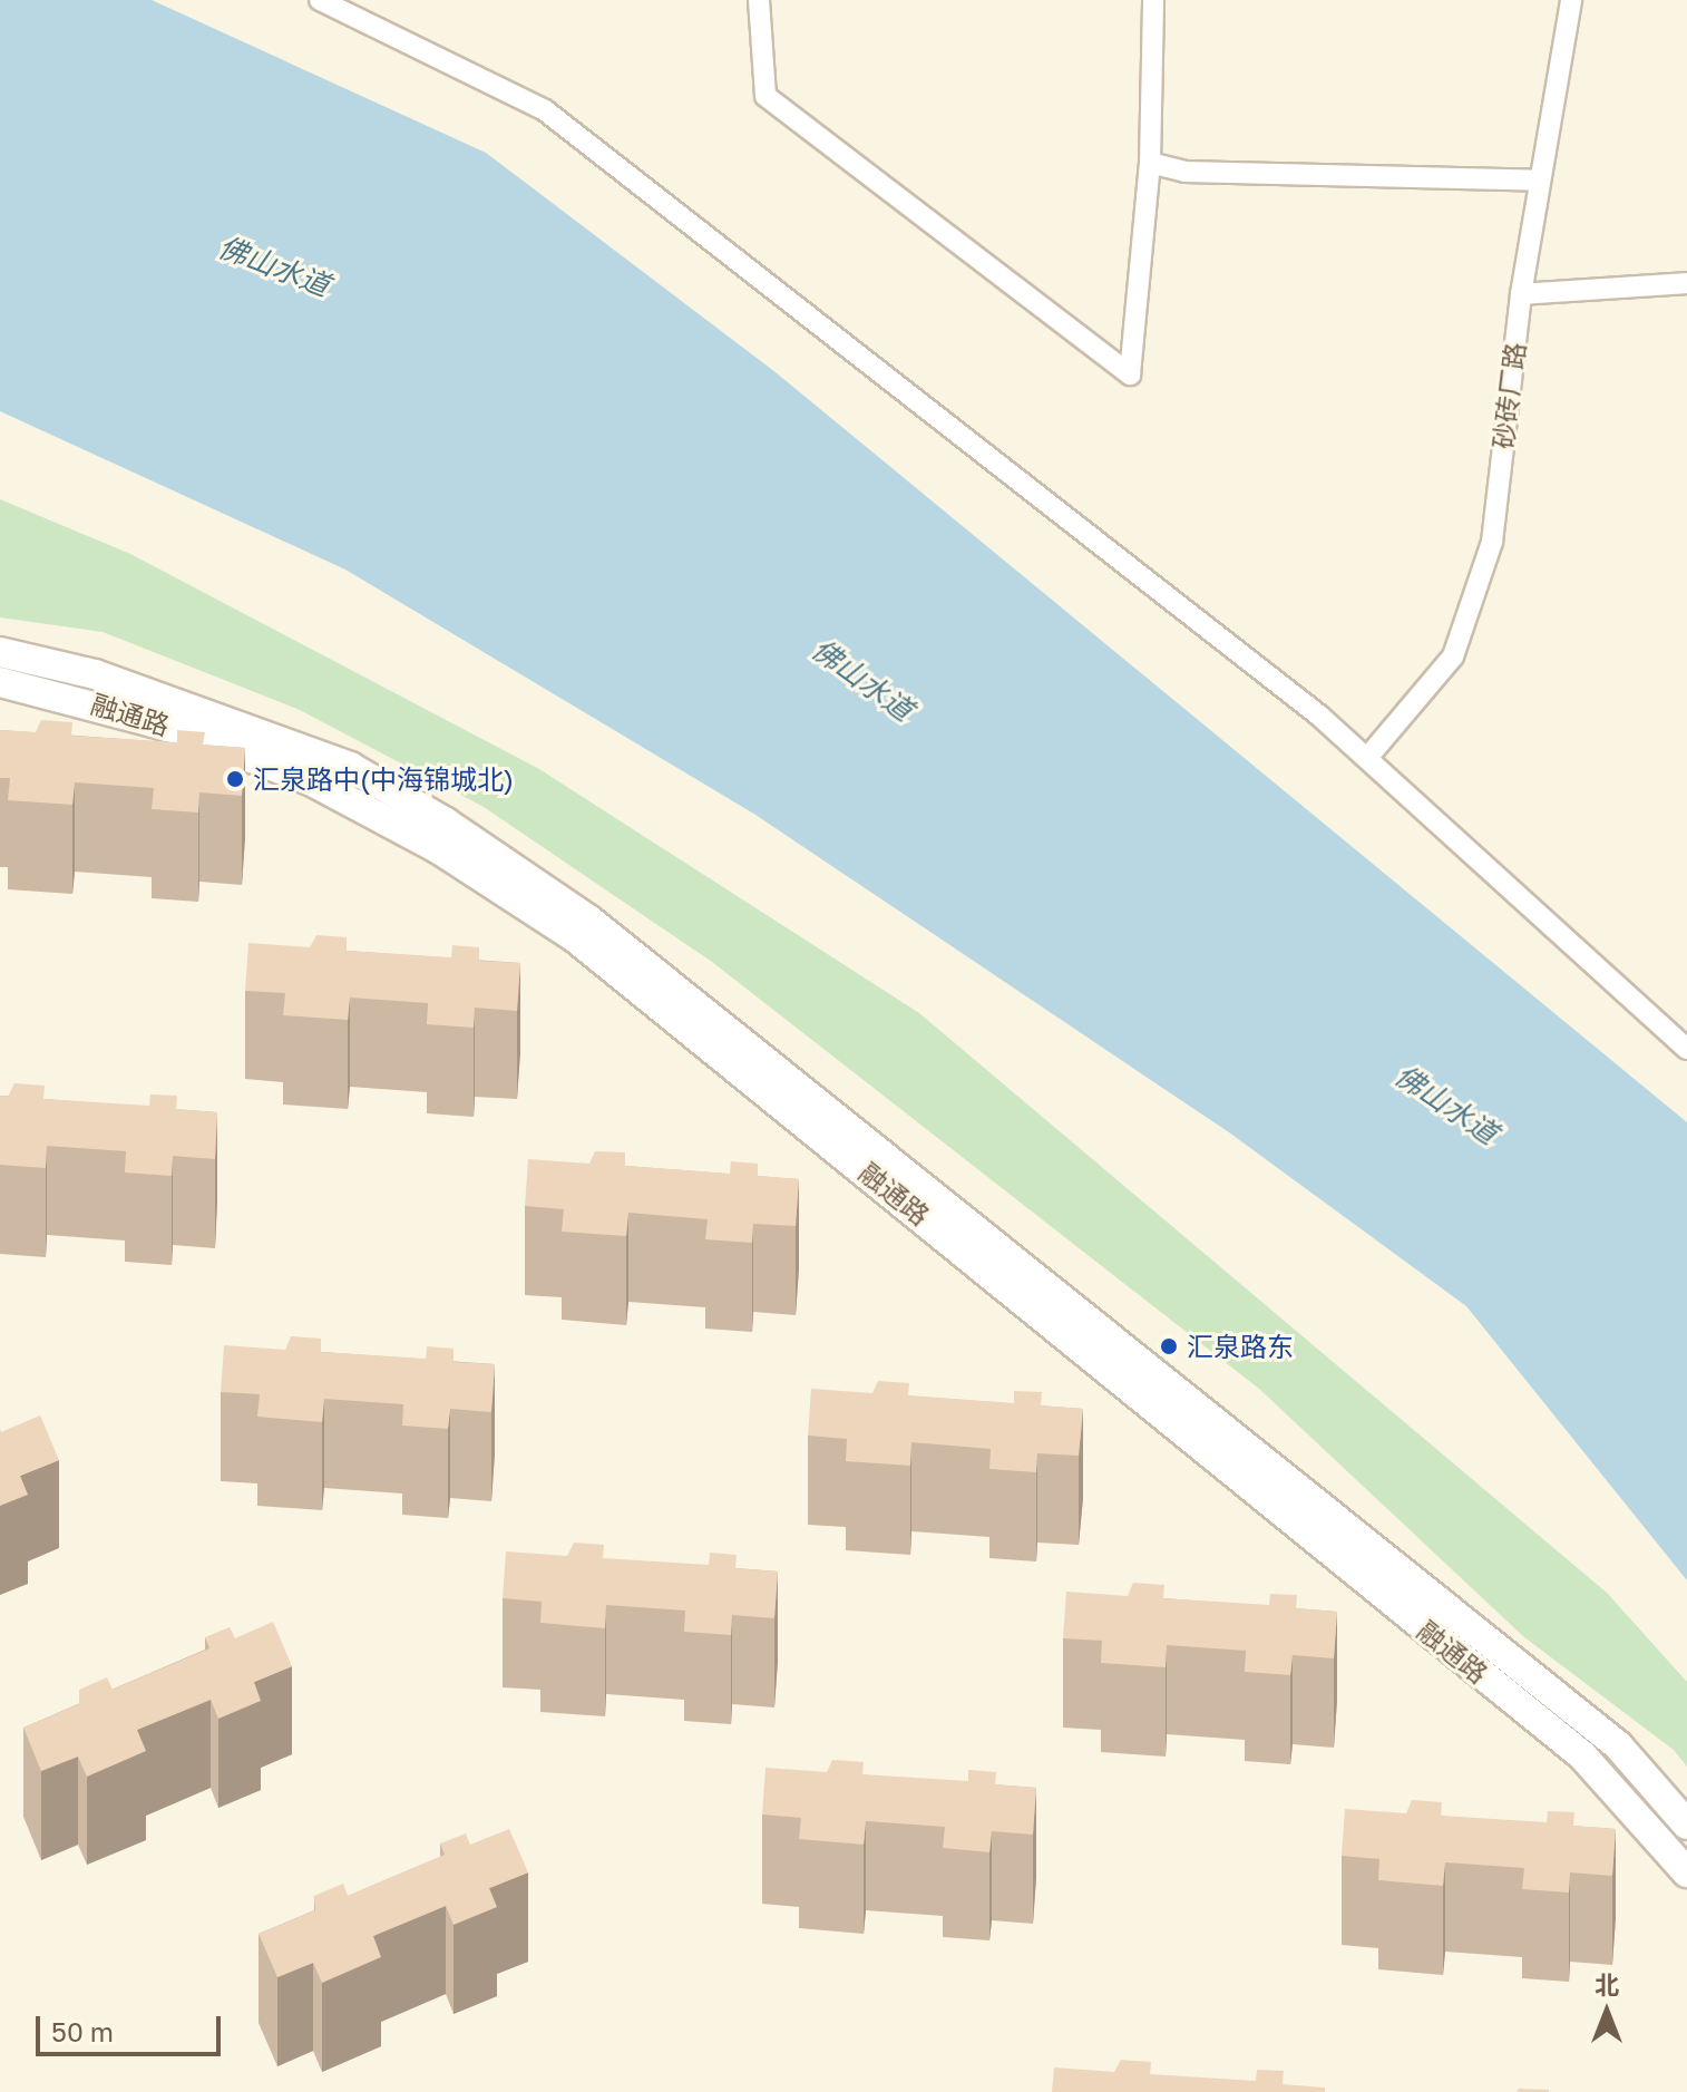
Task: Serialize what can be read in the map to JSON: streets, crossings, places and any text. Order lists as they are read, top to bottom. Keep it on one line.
{"streets":{"main road":["融通路"],"street":["砂砖厂路"]},"water":["佛山水道"],"places":["汇泉路中(中海锦城北)","汇泉路东"],"scale_bar":"50 m","north":"top"}
